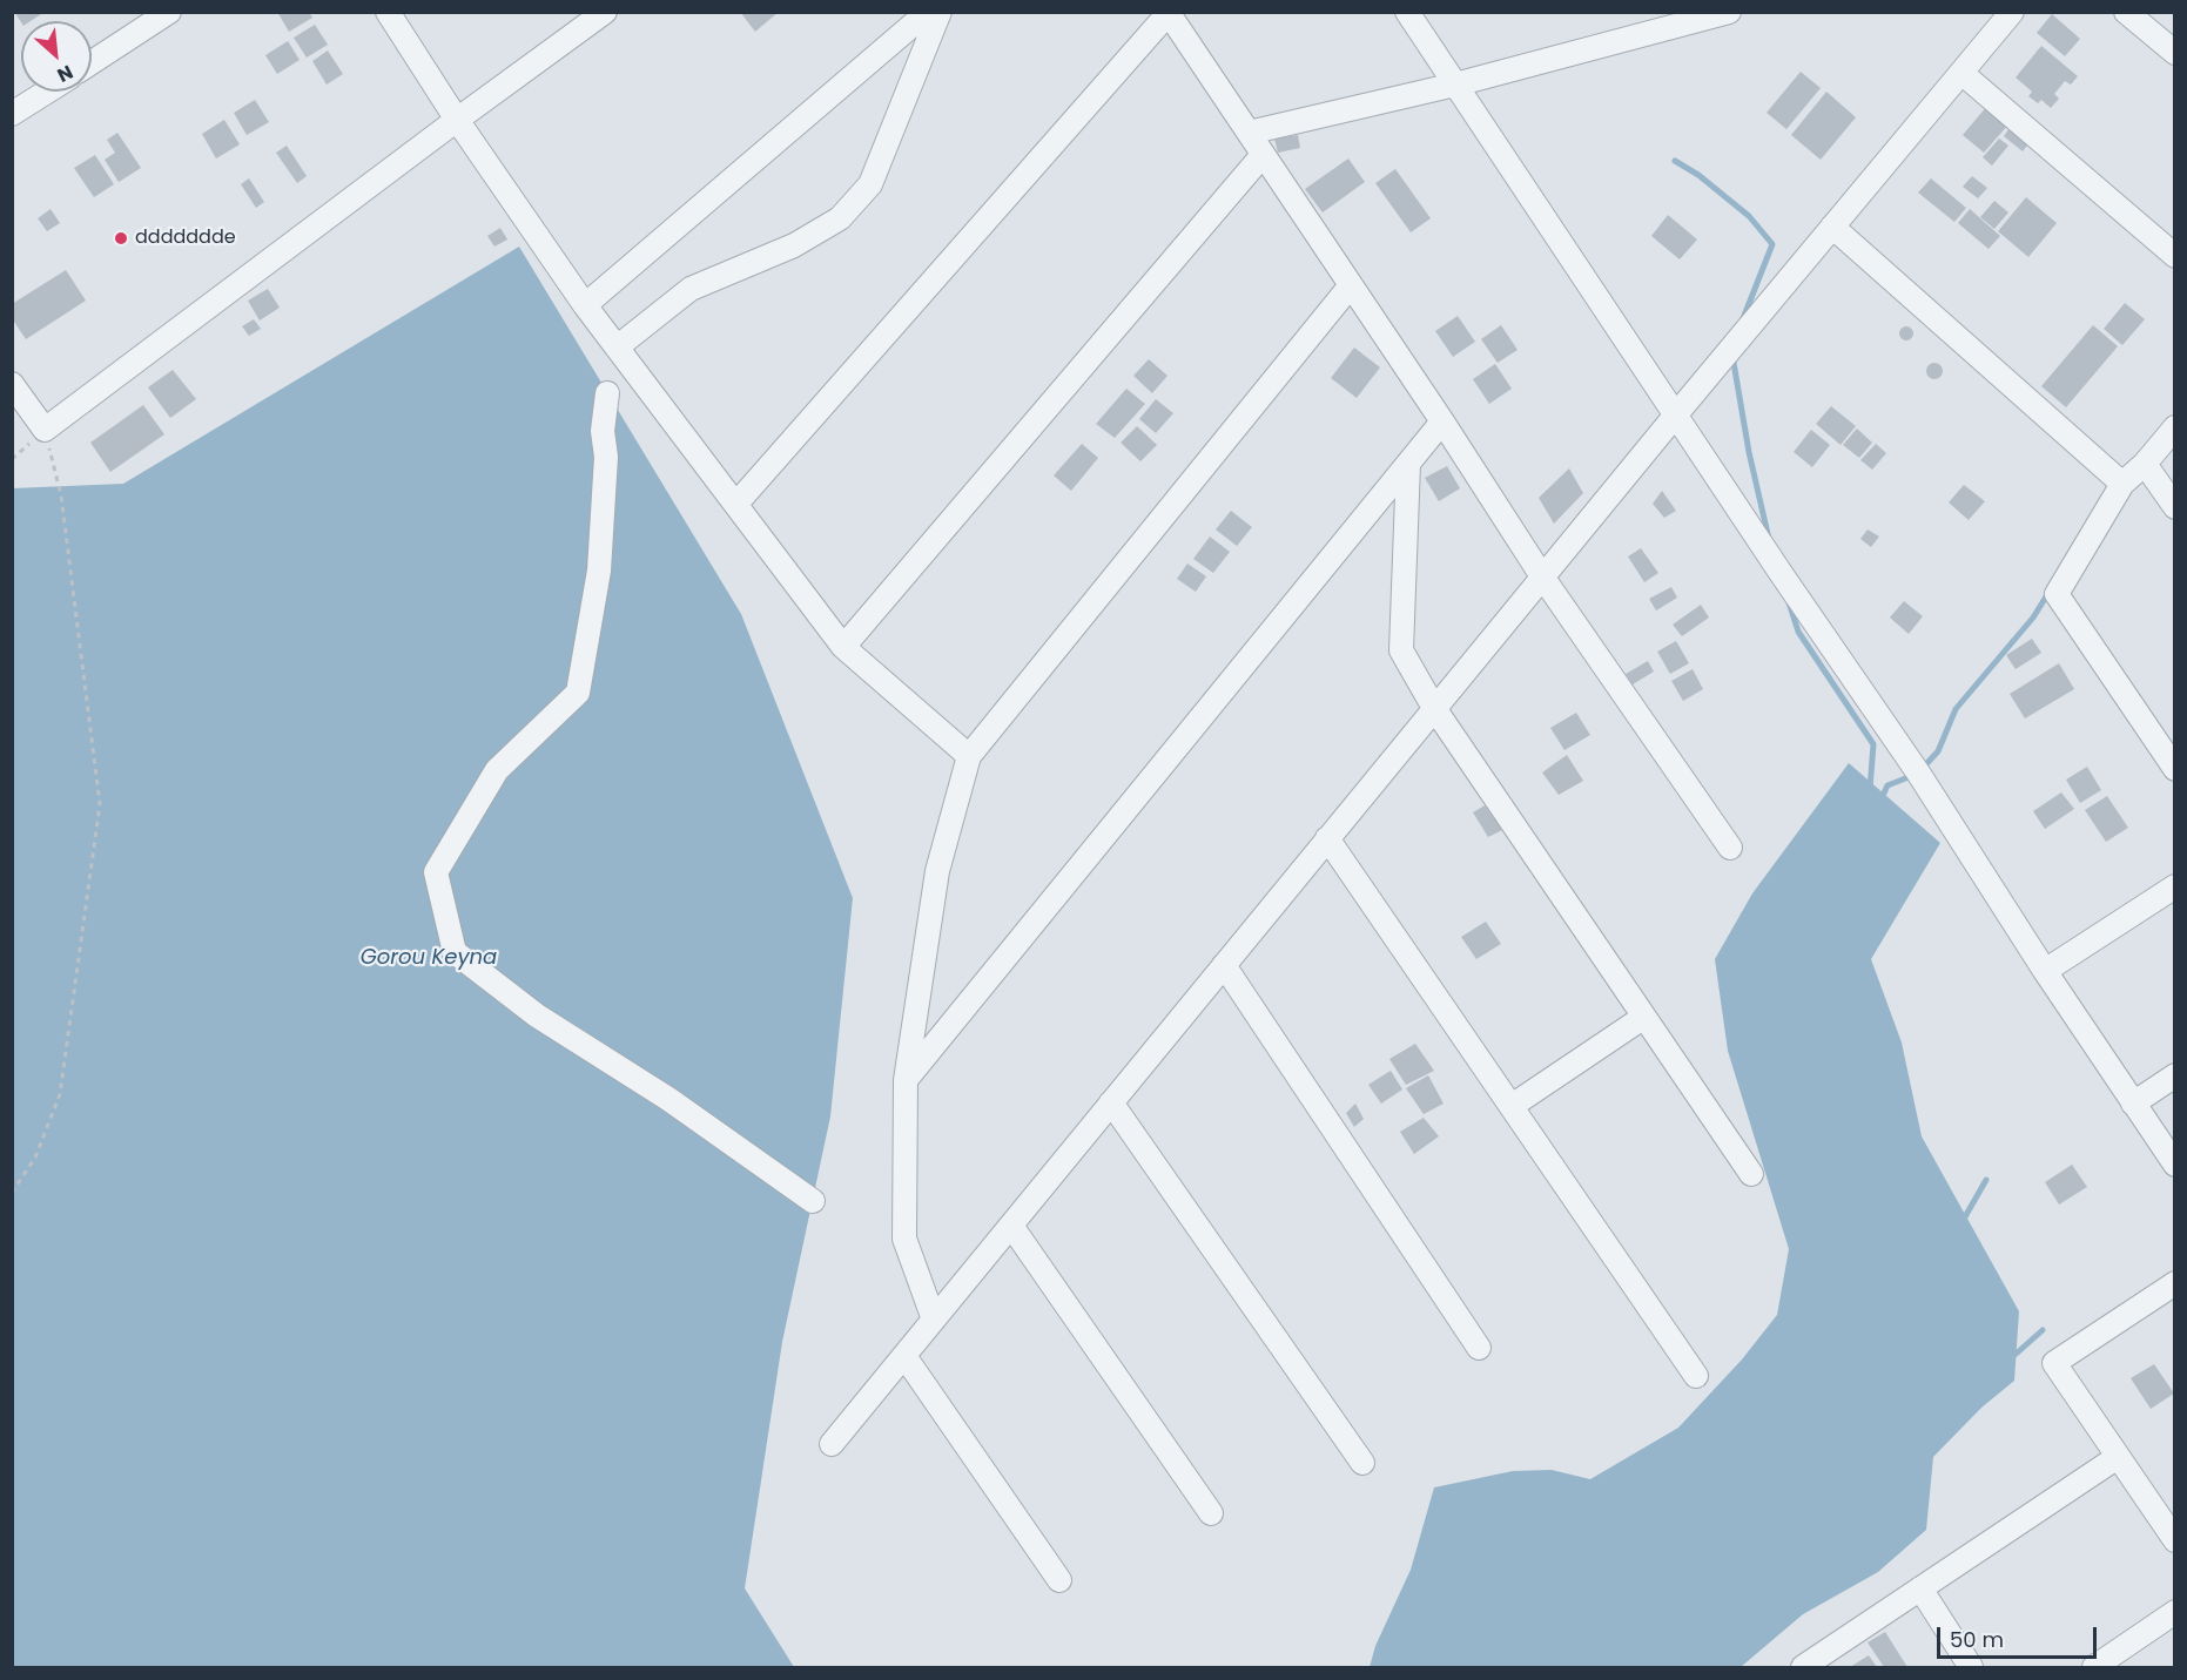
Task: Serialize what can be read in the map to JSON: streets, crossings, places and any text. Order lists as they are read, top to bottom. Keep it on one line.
{"water":["Gorou Keyna"],"places":["ddddddde"],"scale_bar":"50 m","north":"bottom right"}
